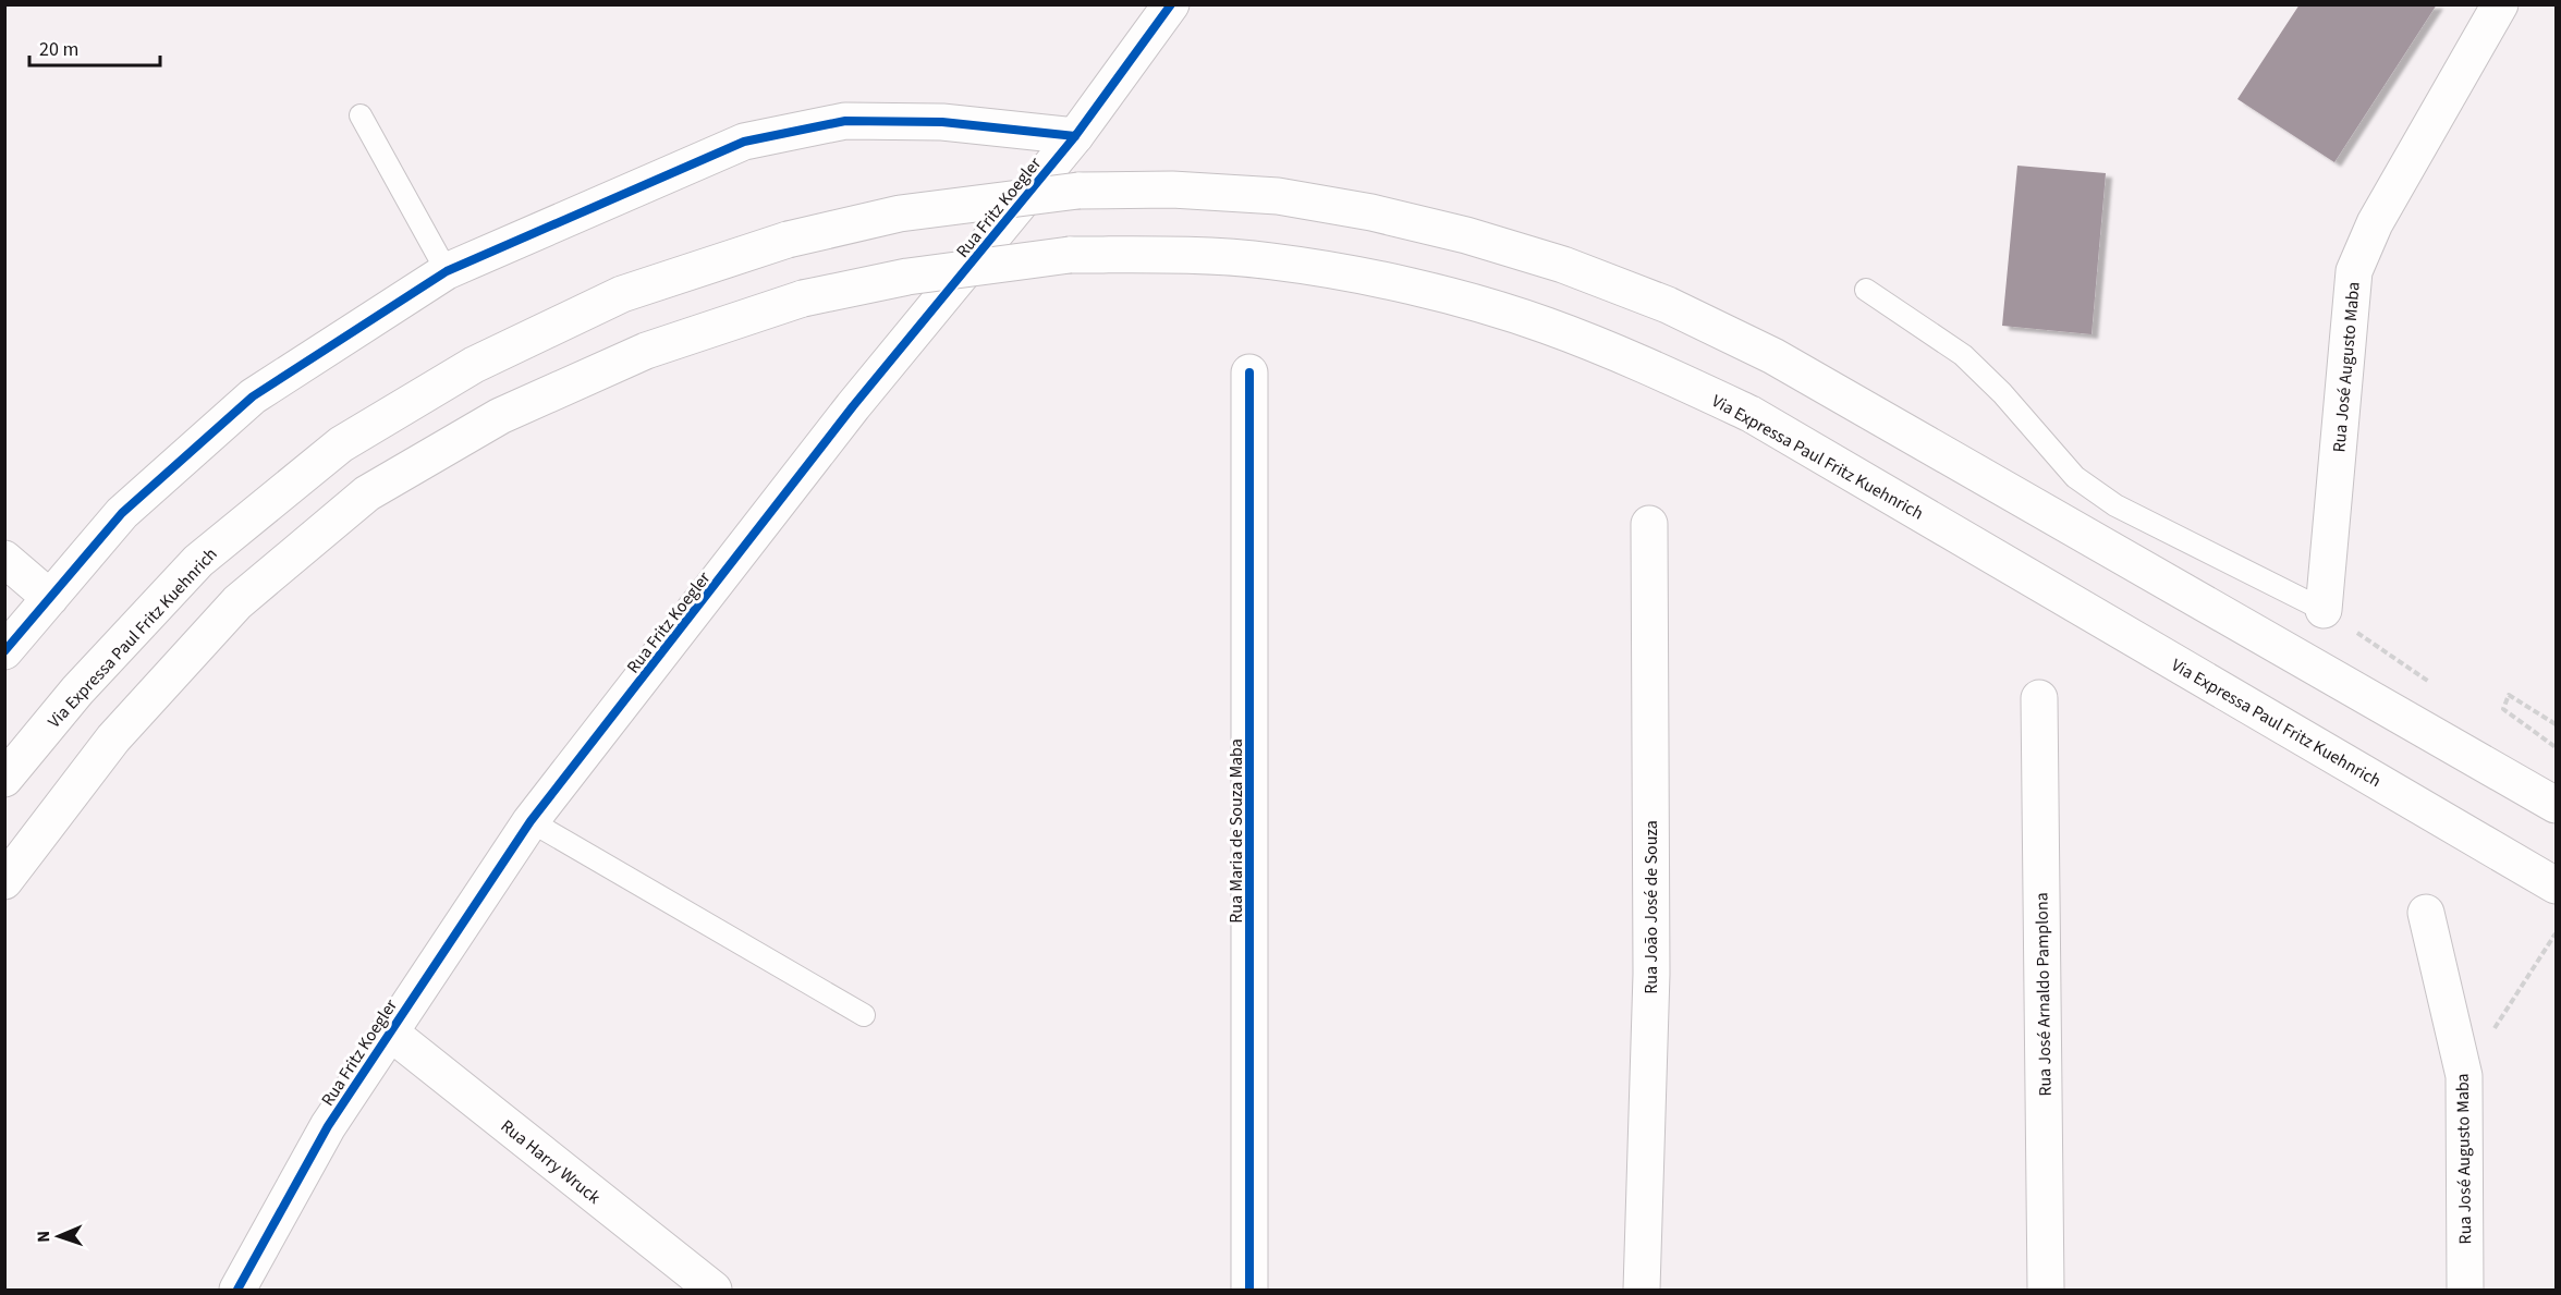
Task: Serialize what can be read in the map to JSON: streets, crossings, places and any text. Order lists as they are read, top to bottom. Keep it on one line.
{"streets":{"street":["Rua Fritz Koegler","Rua José Augusto Maba","Via Expressa Paul Fritz Kuehnrich","Rua Maria de Souza Maba","Rua João José de Souza","Rua José Arnaldo Pamplona","Rua Harry Wruck"]},"crossings":[["Rua Fritz Koegler","Rua Harry Wruck"]],"scale_bar":"20 m","north":"left"}
